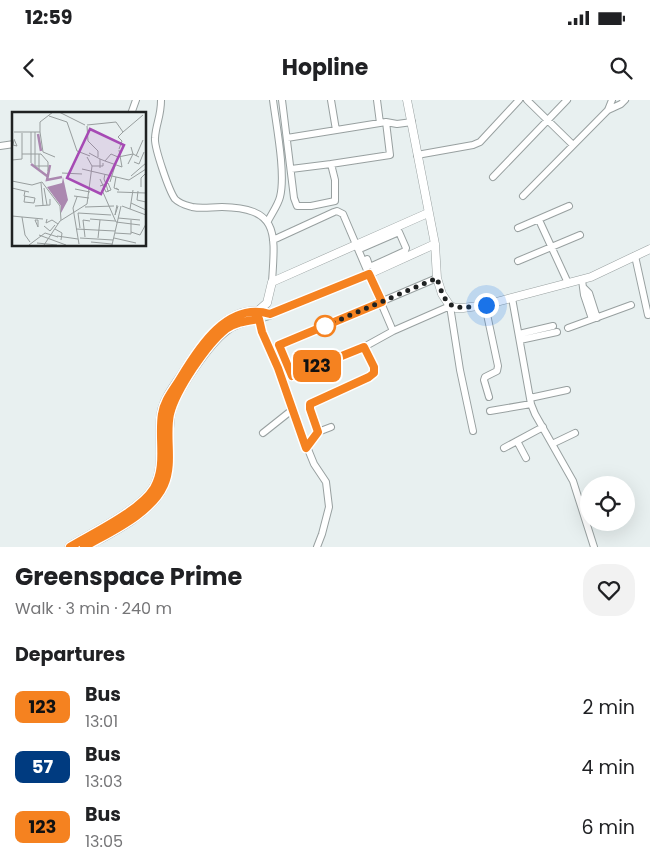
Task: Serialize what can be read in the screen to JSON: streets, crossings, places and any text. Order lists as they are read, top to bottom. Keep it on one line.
{"lines":["bus line 123"],"page":{"status":"12:59","header":"Hopline","on_map":"123","heading":[["Greenspace Prime","Walk · 3 min · 240 m"],"Departures"],"list":[{"mark":"123","name":"Bus","note":"13:01","value":"2 min"},{"mark":"57","name":"Bus","note":"13:03","value":"4 min"},{"mark":"123","name":"Bus","note":"13:05","value":"6 min"}]}}
